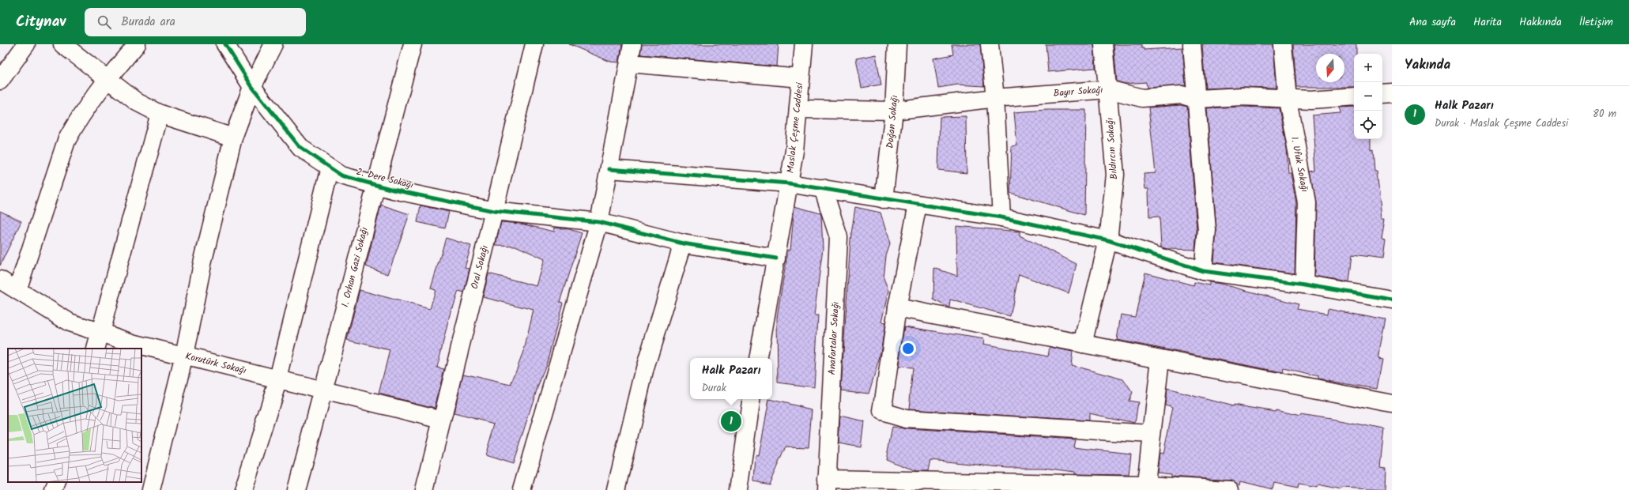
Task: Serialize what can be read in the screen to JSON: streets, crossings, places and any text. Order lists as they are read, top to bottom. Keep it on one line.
{"streets":{"street":["Bayır Sokağı","Doğan Sokağı","Maslak Çeşme Caddesi","Bıldırcın Sokağı","1. Ufuk Sokağı","2. Dere Sokağı","1. Orhan Gazi Sokağı","Oral Sokağı","Anafartalar Sokağı","Korutürk Sokağı"]},"crossings":[["Bayır Sokağı","Doğan Sokağı"],["Bayır Sokağı","Maslak Çeşme Caddesi"],["Bayır Sokağı","Bıldırcın Sokağı"],["Bayır Sokağı","1. Ufuk Sokağı"],["Maslak Çeşme Caddesi","2. Dere Sokağı"],["2. Dere Sokağı","1. Orhan Gazi Sokağı"],["2. Dere Sokağı","Oral Sokağı"],["1. Orhan Gazi Sokağı","Korutürk Sokağı"],["Oral Sokağı","Korutürk Sokağı"]],"north":"bottom","page":{"header":"Citynav","search":"Burada ara","nav":["Ana sayfa","Harita","Hakkında","İletişim"],"heading":"Yakında","map_buttons":["+","−"],"list":[{"mark":"1","name":"Halk Pazarı","note":"Durak · Maslak Çeşme Caddesi","value":"80 m"}],"popup":["Halk Pazarı","Durak"],"pins":"1"}}
